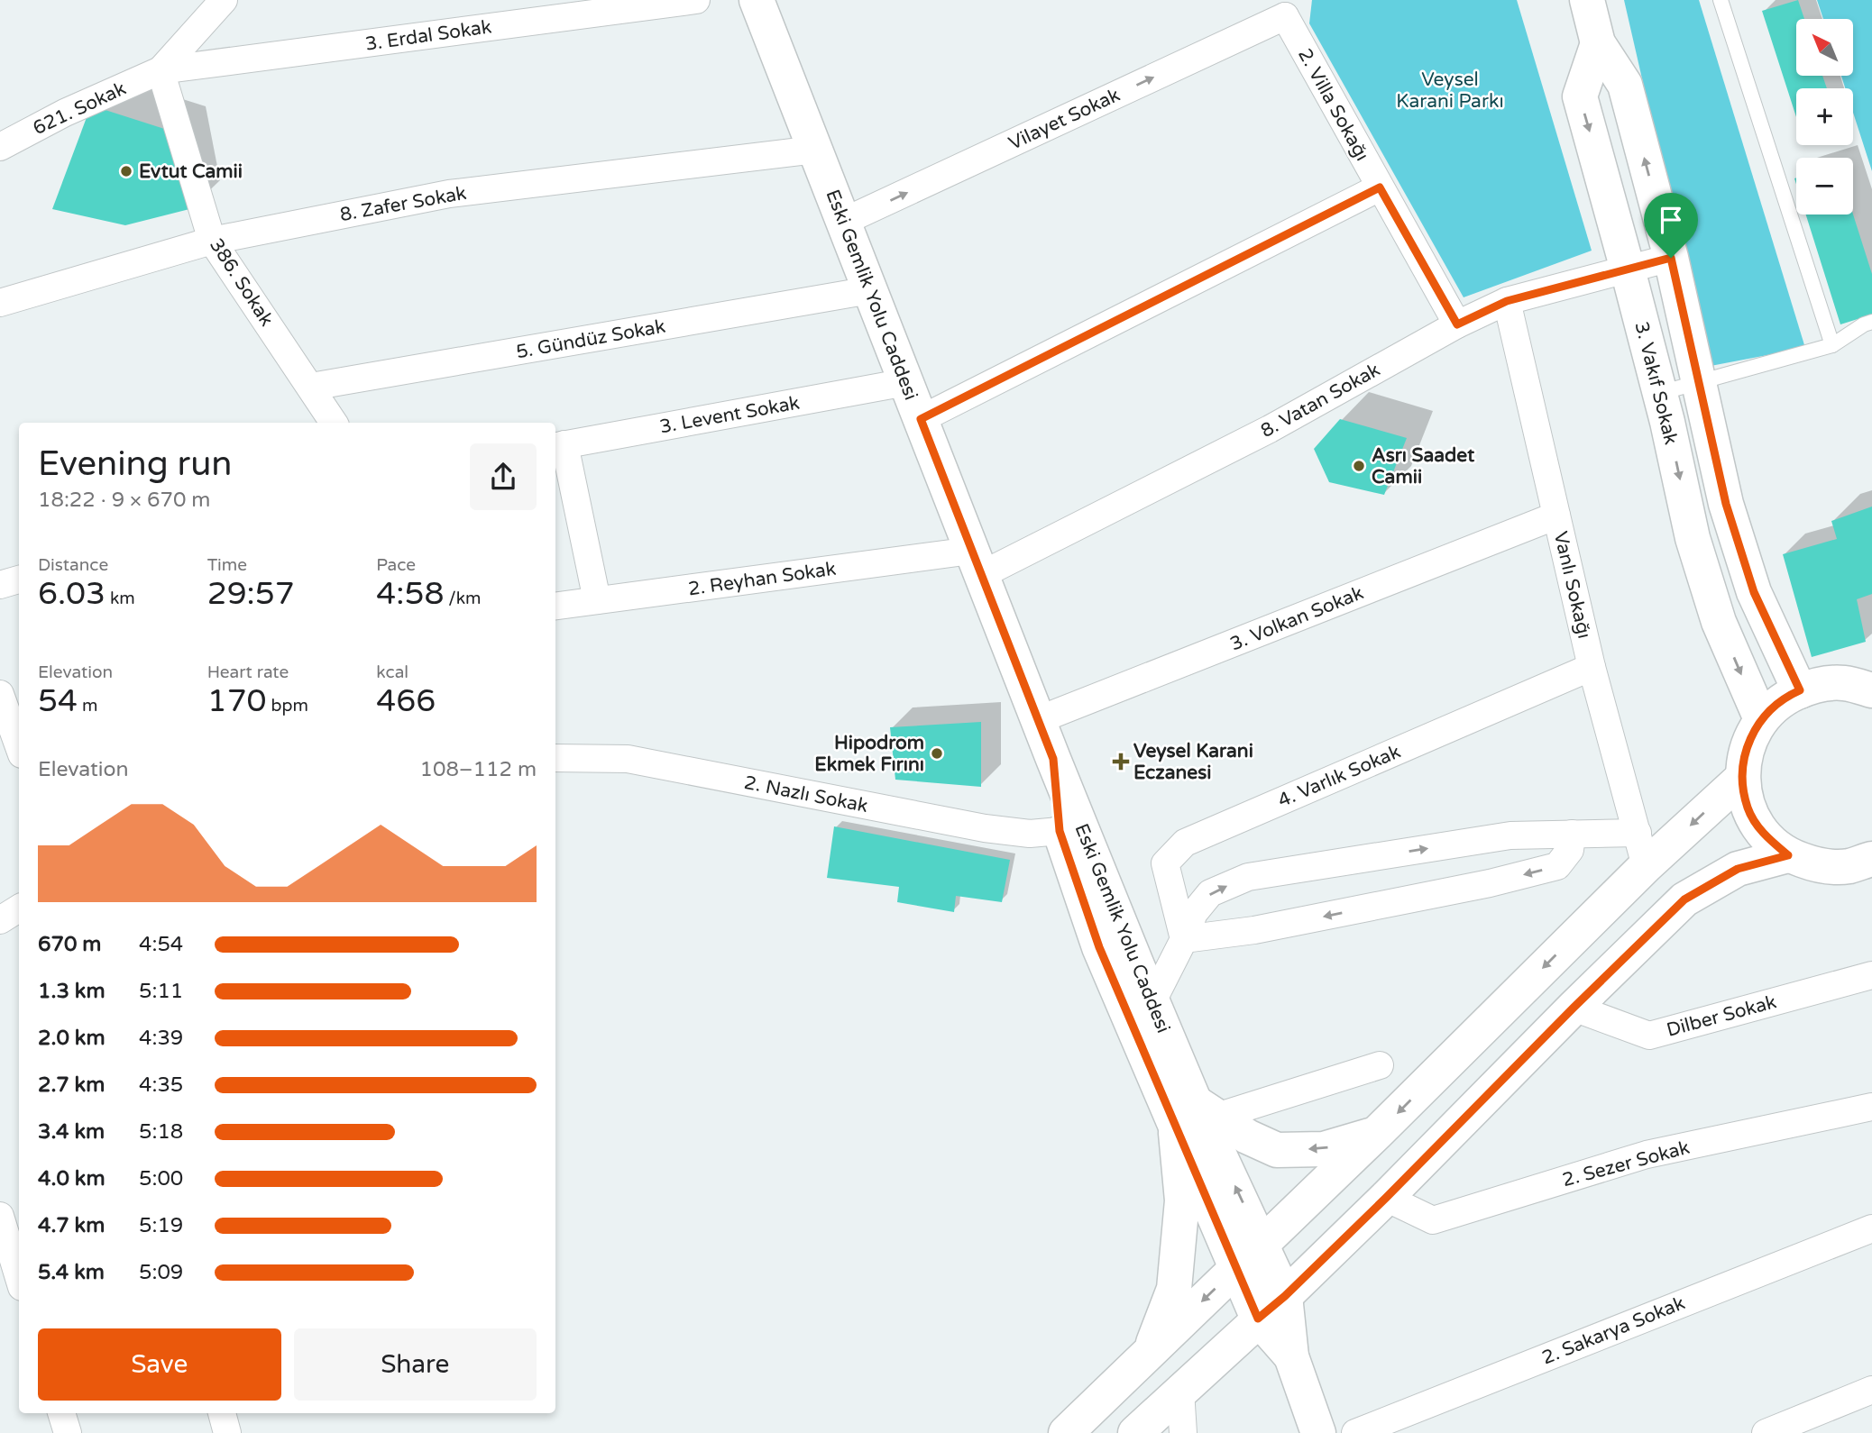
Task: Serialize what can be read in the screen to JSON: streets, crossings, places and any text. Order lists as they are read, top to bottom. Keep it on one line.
{"streets":{"main road":["Eski Gemlik Yolu Caddesi","3. Vakıf Sokak"],"street":["3. Erdal Sokak","2. Villa Sokağı","621. Sokak","Vilayet Sokak","8. Zafer Sokak","386. Sokak","5. Gündüz Sokak","8. Vatan Sokak","3. Levent Sokak","2. Reyhan Sokak","Vanlı Sokağı","3. Volkan Sokak","4. Varlık Sokak","2. Nazlı Sokak","Dilber Sokak","2. Sezer Sokak","2. Sakarya Sokak"]},"crossings":[["3. Erdal Sokak","621. Sokak"],["3. Erdal Sokak","386. Sokak"],["2. Villa Sokağı","Vilayet Sokak"],["2. Villa Sokağı","8. Vatan Sokak"],["621. Sokak","386. Sokak"],["Vilayet Sokak","Eski Gemlik Yolu Caddesi"],["8. Zafer Sokak","386. Sokak"],["8. Zafer Sokak","Eski Gemlik Yolu Caddesi"],["386. Sokak","5. Gündüz Sokak"],["Eski Gemlik Yolu Caddesi","5. Gündüz Sokak"],["Eski Gemlik Yolu Caddesi","8. Vatan Sokak"],["Eski Gemlik Yolu Caddesi","3. Levent Sokak"],["Eski Gemlik Yolu Caddesi","2. Reyhan Sokak"],["Eski Gemlik Yolu Caddesi","3. Volkan Sokak"],["3. Vakıf Sokak","8. Vatan Sokak"],["8. Vatan Sokak","2. Reyhan Sokak"],["8. Vatan Sokak","Vanlı Sokağı"],["Vanlı Sokağı","3. Volkan Sokak"],["Vanlı Sokağı","4. Varlık Sokak"]],"parks":["Veysel Karani Parkı"],"places":{"other":["Evtut Camii","Asrı Saadet Camii","Hipodrom Ekmek Fırını"],"health":["Veysel Karani Eczanesi"]},"north":"top left","page":{"map_buttons":["+","−"],"heading":["Evening run","18:22 · 9 × 670 m"],"stats":[["Distance","6.03 km"],["Time","29:57"],["Pace","4:58 /km"],["Elevation","54 m"],["Heart rate","170 bpm"],["kcal","466"]],"chart":["Elevation","108–112 m"],"list":[{"name":"670 m","note":"4:54"},{"name":"1.3 km","note":"5:11"},{"name":"2.0 km","note":"4:39"},{"name":"2.7 km","note":"4:35"},{"name":"3.4 km","note":"5:18"},{"name":"4.0 km","note":"5:00"},{"name":"4.7 km","note":"5:19"},{"name":"5.4 km","note":"5:09"}],"buttons":["Save","Share"]}}
